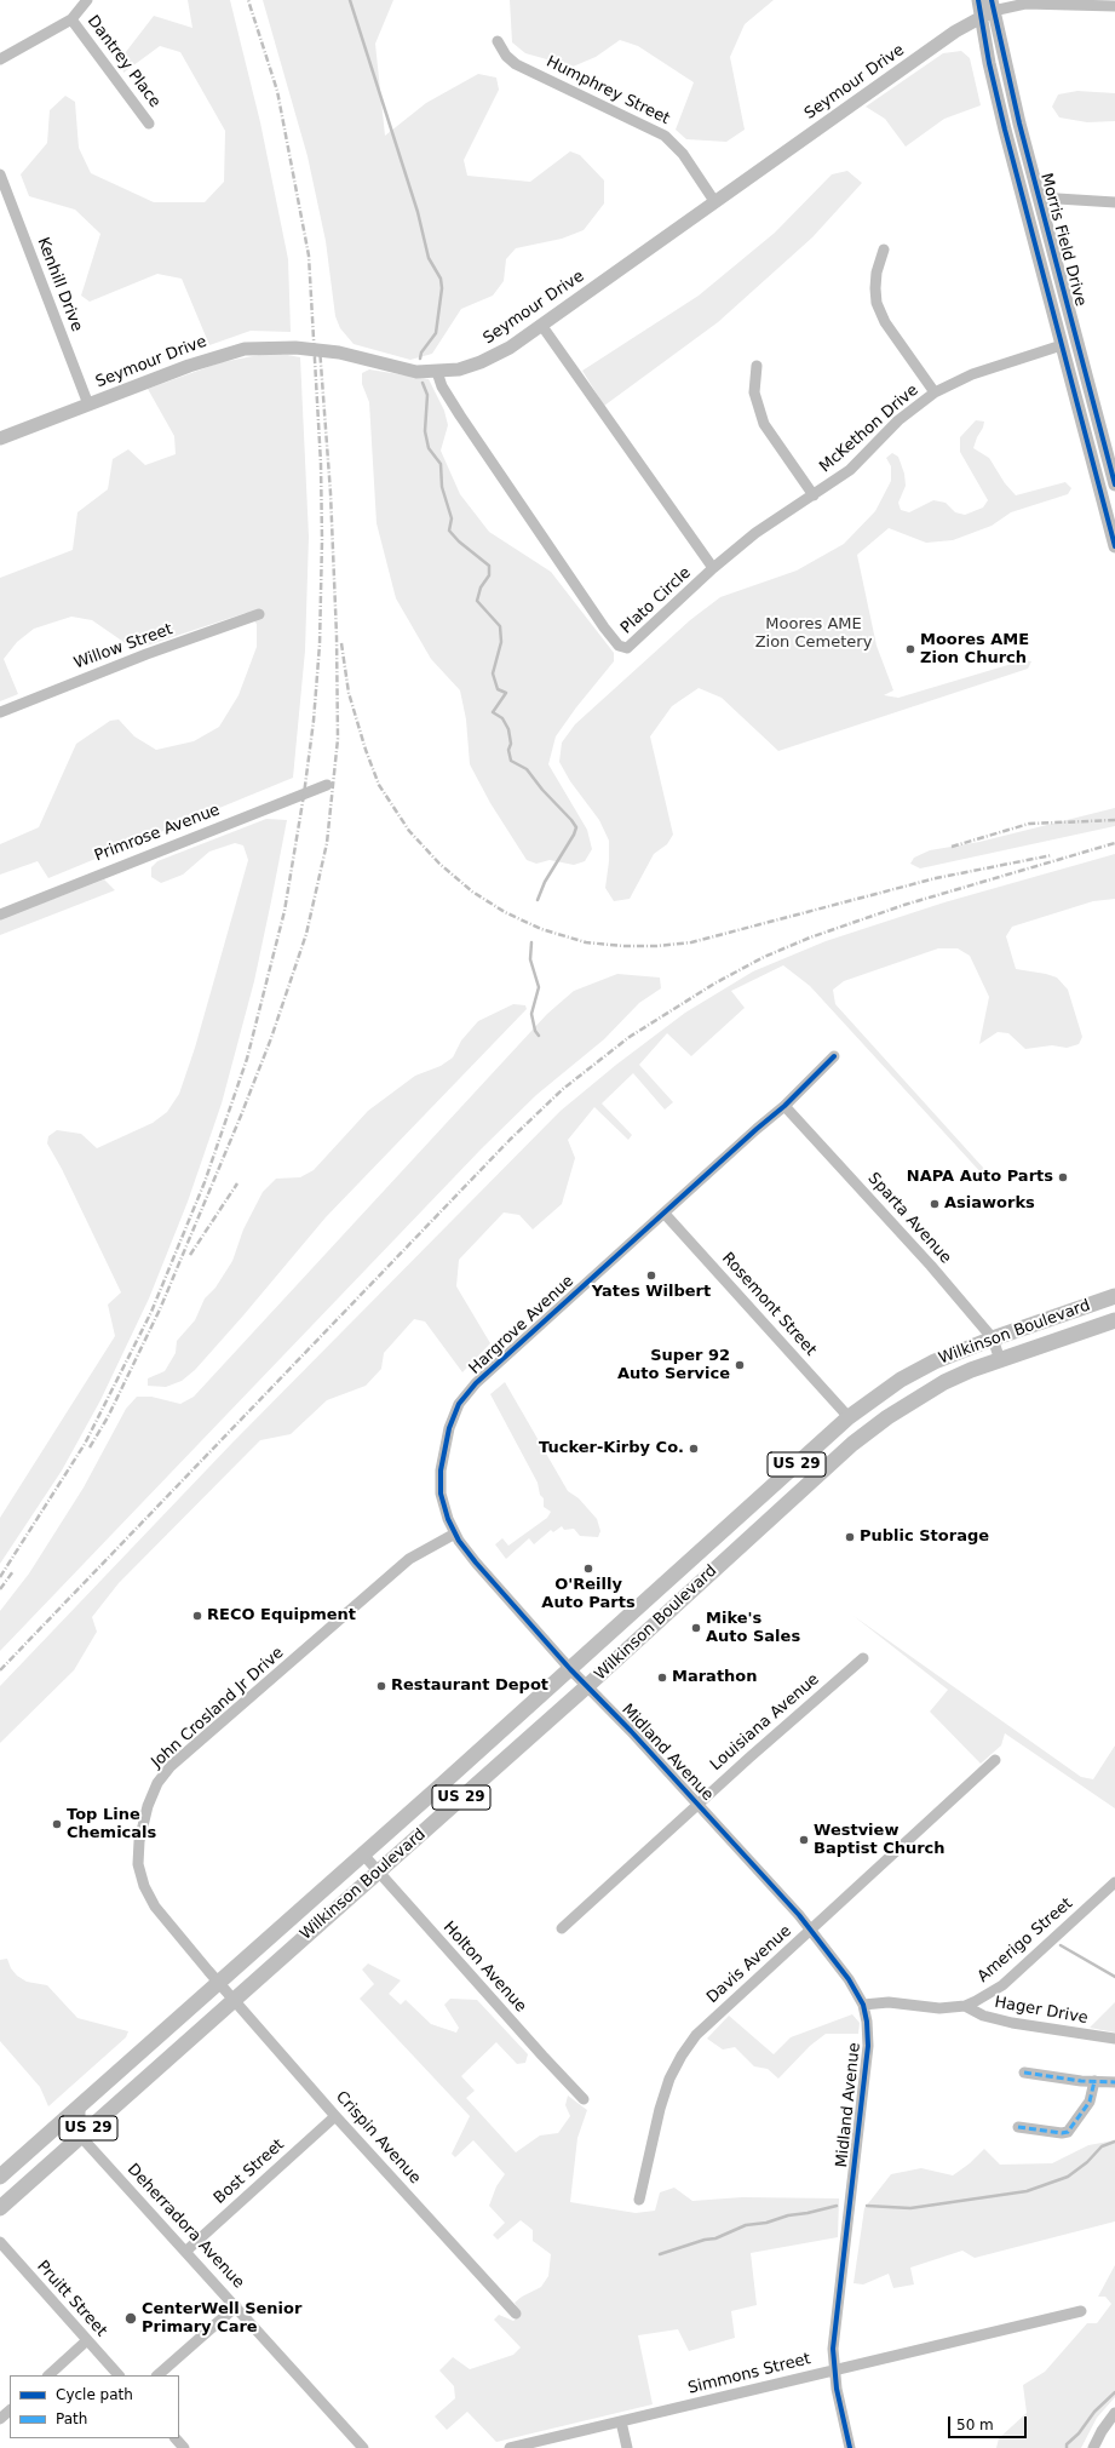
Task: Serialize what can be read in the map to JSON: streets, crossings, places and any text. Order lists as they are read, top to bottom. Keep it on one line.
{"streets":{"main road":["Wilkinson Boulevard","US 29"],"street":["Dantrey Place","Seymour Drive","Humphrey Street","Morris Field Drive","Kenhill Drive","McKethon Drive","Plato Circle","Willow Street","Primrose Avenue","Sparta Avenue","Rosemont Street","Hargrove Avenue","John Crosland Jr Drive","Louisiana Avenue","Midland Avenue","Amerigo Street","Davis Avenue","Holton Avenue","Hager Drive","Crispin Avenue","Bost Street","Deherradora Avenue","Pruitt Street","Simmons Street"]},"crossings":[["Seymour Drive","Humphrey Street"],["Seymour Drive","Morris Field Drive"],["Seymour Drive","Kenhill Drive"],["Seymour Drive","Plato Circle"],["Morris Field Drive","McKethon Drive"],["McKethon Drive","Plato Circle"],["Sparta Avenue","Hargrove Avenue"],["Sparta Avenue","Wilkinson Boulevard"],["Rosemont Street","Hargrove Avenue"],["Rosemont Street","Wilkinson Boulevard"],["Hargrove Avenue","Wilkinson Boulevard"],["Hargrove Avenue","John Crosland Jr Drive"],["Hargrove Avenue","Midland Avenue"],["Wilkinson Boulevard","John Crosland Jr Drive"],["Wilkinson Boulevard","Midland Avenue"],["Wilkinson Boulevard","Holton Avenue"],["Wilkinson Boulevard","Crispin Avenue"],["Wilkinson Boulevard","Deherradora Avenue"],["John Crosland Jr Drive","Crispin Avenue"],["Louisiana Avenue","Midland Avenue"],["Midland Avenue","Amerigo Street"],["Midland Avenue","Davis Avenue"],["Midland Avenue","Simmons Street"],["Amerigo Street","Hager Drive"],["Crispin Avenue","Bost Street"],["Bost Street","Deherradora Avenue"]],"parks":["Moores AME Zion Cemetery"],"places":["Moores AME Zion Church","NAPA Auto Parts","Asiaworks","Yates Wilbert","Super 92 Auto Service","Tucker-Kirby Co.","Public Storage","O'Reilly Auto Parts","RECO Equipment","Mike's Auto Sales","Marathon","Restaurant Depot","Top Line Chemicals","Westview Baptist Church","CenterWell Senior Primary Care"],"legend":["Cycle path","Path"],"scale_bar":"50 m"}
